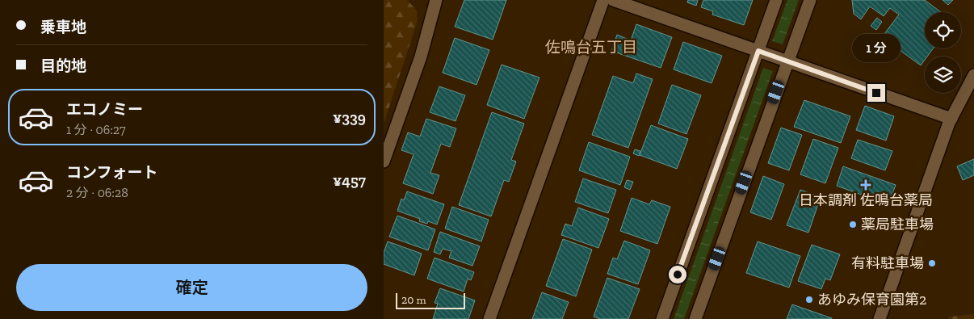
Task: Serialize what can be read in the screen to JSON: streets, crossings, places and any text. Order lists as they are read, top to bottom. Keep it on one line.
{"districts":["佐鳴台五丁目"],"places":{"health":["日本調剤 佐鳴台薬局"],"other":["薬局駐車場","有料駐車場","あゆみ保育園第2"]},"scale_bar":"20 m","page":{"banner":["乗車地","目的地"],"bubble":"1 分","list":[{"name":"エコノミー","note":"1 分 · 06:27","value":"¥339"},{"name":"コンフォート","note":"2 分 · 06:28","value":"¥457"}],"buttons":"確定","scale":"20 m"}}
